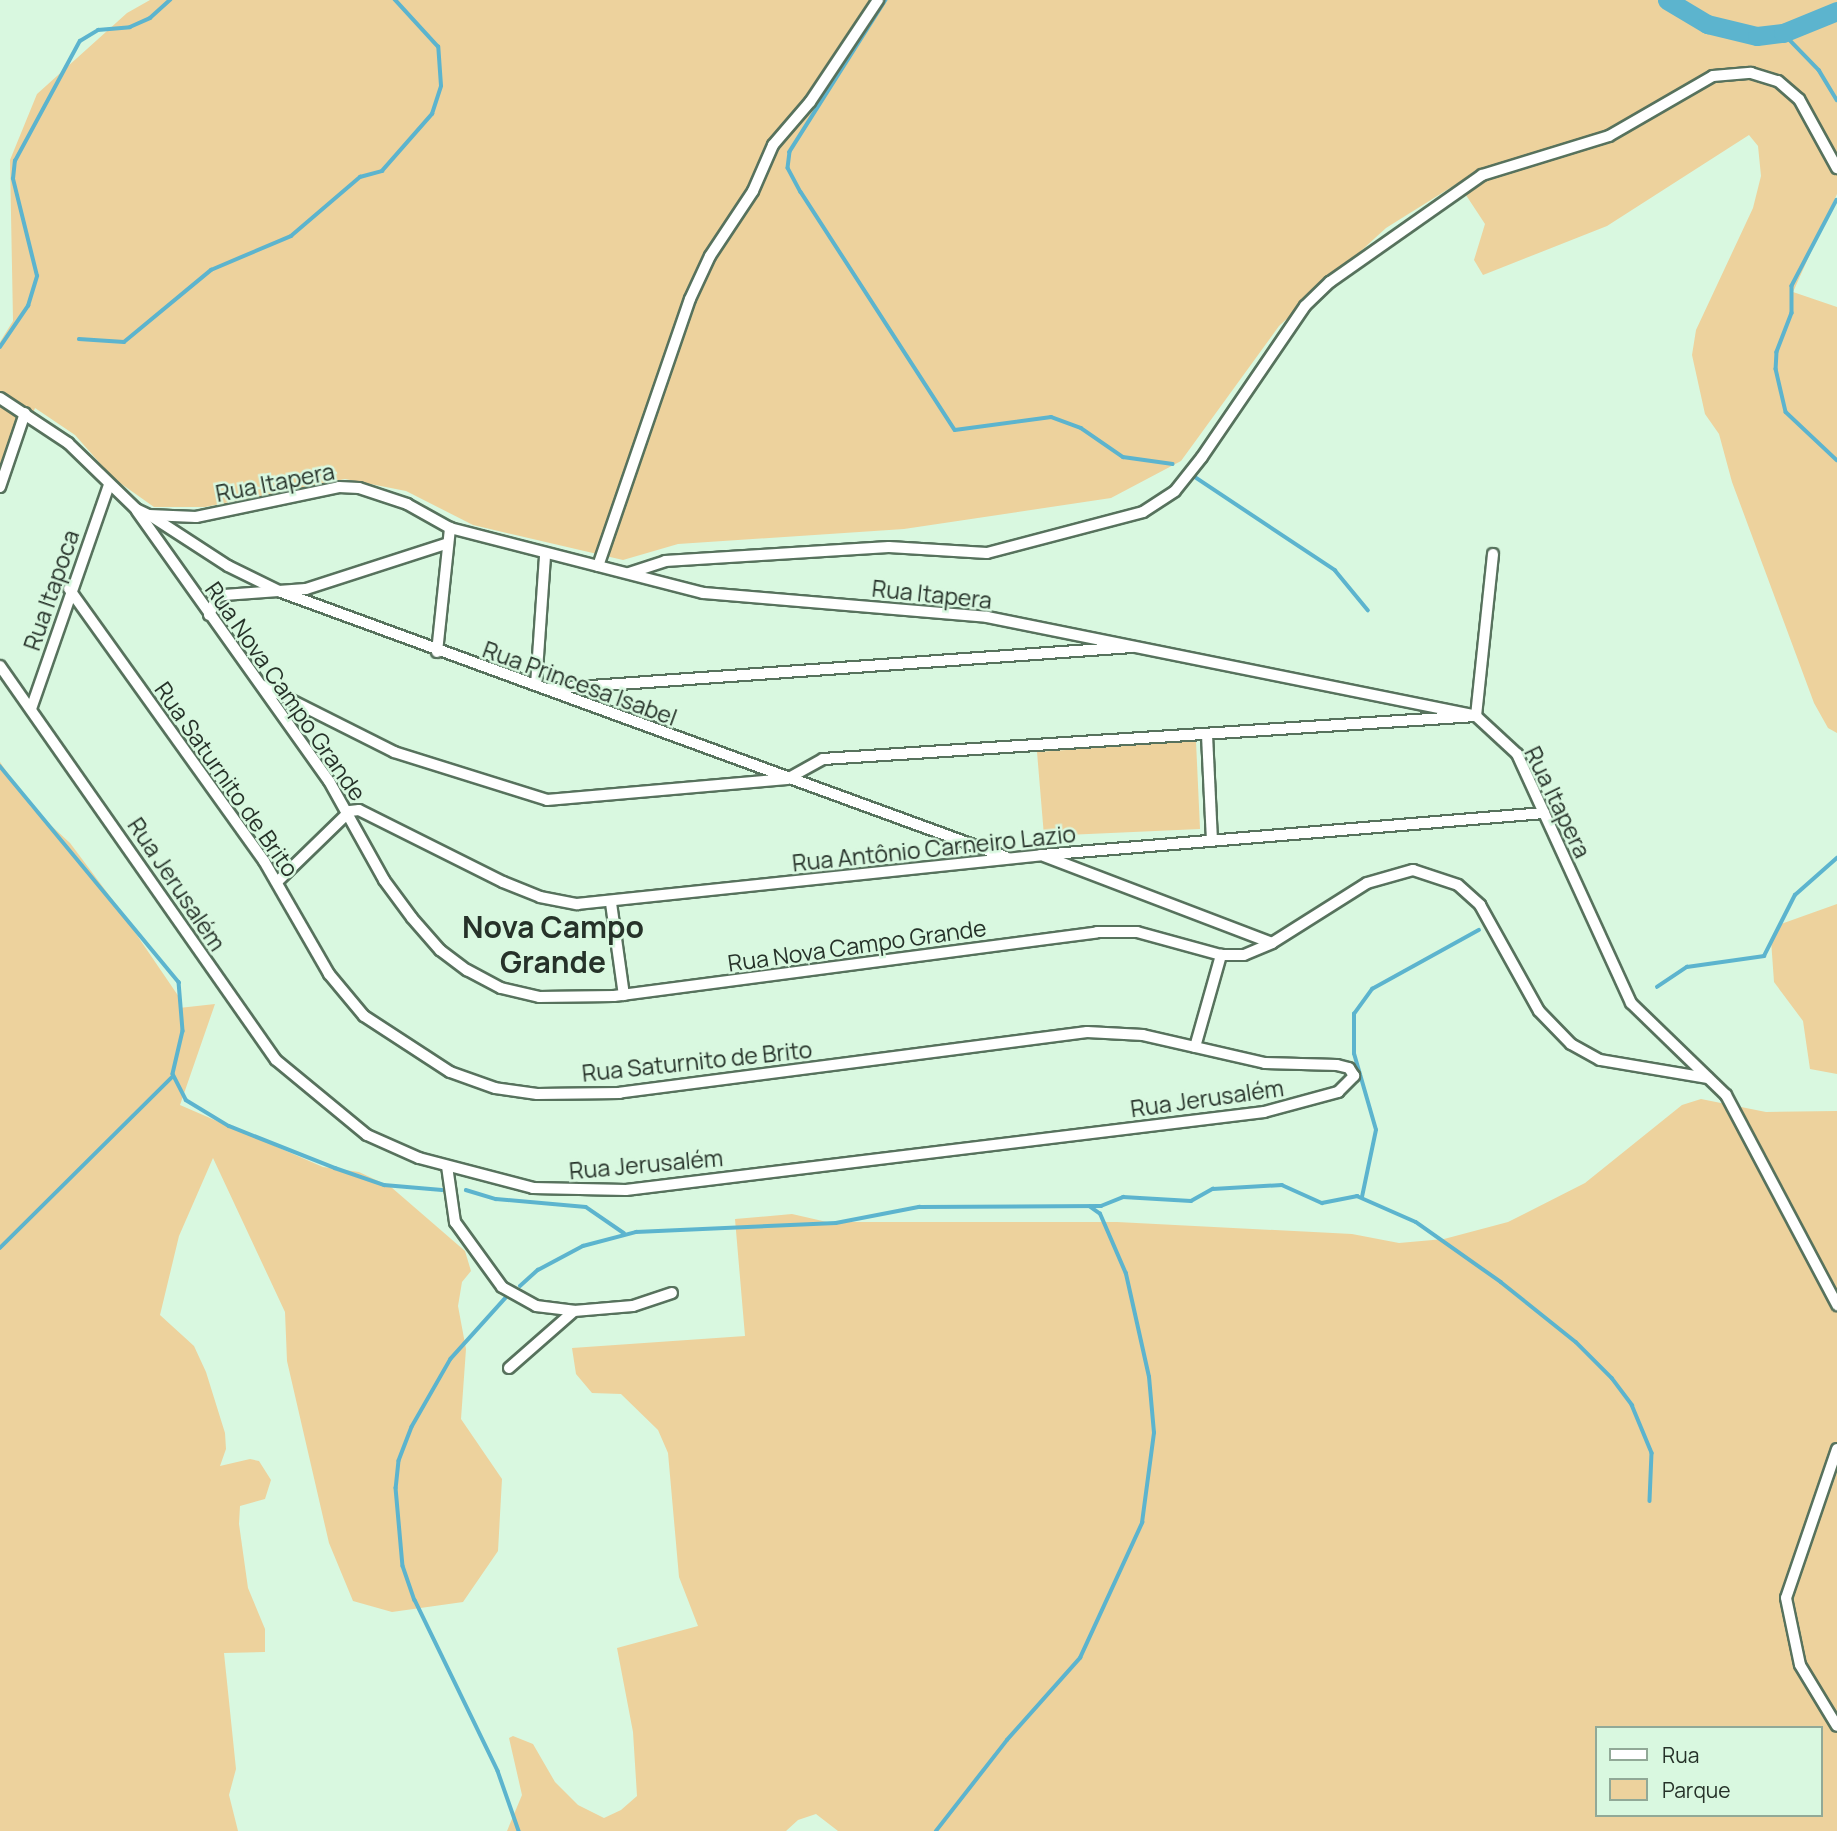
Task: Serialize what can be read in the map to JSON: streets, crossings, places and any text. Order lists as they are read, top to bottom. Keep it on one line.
{"streets":{"street":["Rua Itapera","Rua Itapoca","Rua Princesa Isabel","Rua Nova Campo Grande","Rua Saturnito de Brito","Rua Antônio Carneiro Lazio","Rua Jerusalém"]},"crossings":[["Rua Itapera","Rua Itapoca"],["Rua Itapera","Rua Princesa Isabel"],["Rua Itapera","Rua Nova Campo Grande"],["Rua Itapera","Rua Antônio Carneiro Lazio"],["Rua Itapoca","Rua Saturnito de Brito"],["Rua Itapoca","Rua Jerusalém"],["Rua Princesa Isabel","Rua Antônio Carneiro Lazio"],["Rua Nova Campo Grande","Rua Antônio Carneiro Lazio"],["Rua Saturnito de Brito","Rua Jerusalém"]],"districts":["Nova Campo Grande"],"legend":["Rua","Parque"]}
